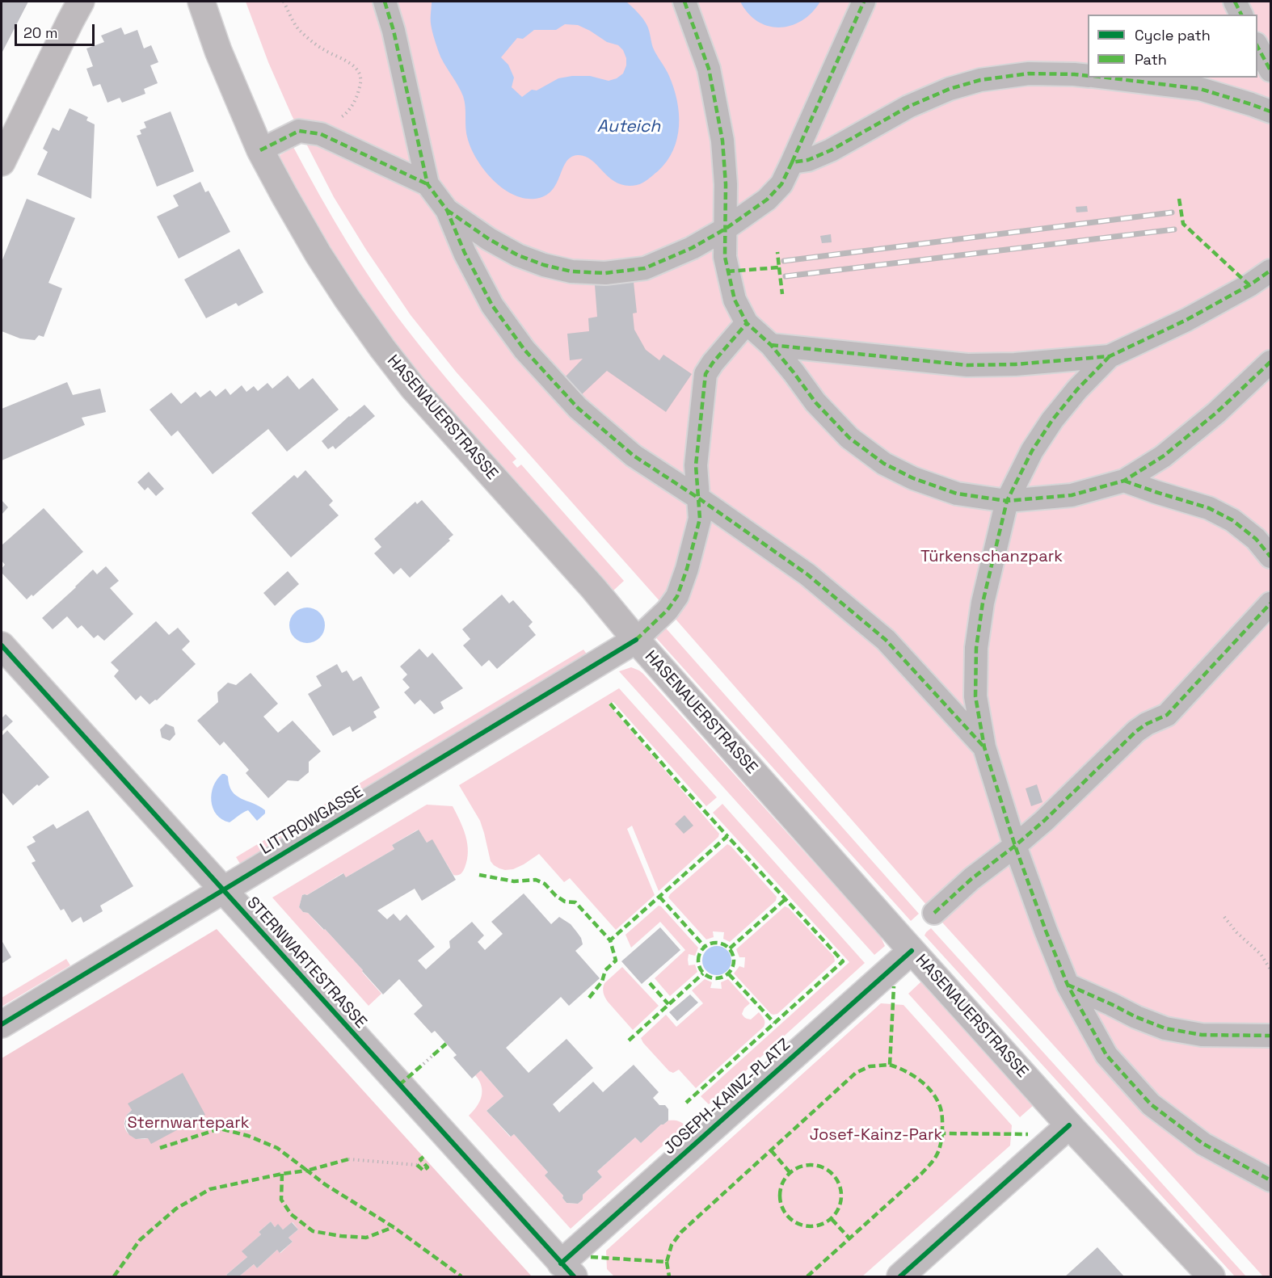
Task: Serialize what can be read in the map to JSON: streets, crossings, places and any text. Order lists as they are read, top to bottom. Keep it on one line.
{"streets":{"street":["HASENAUERSTRASSE","LITTROWGASSE","STERNWARTESTRASSE","JOSEPH-KAINZ-PLATZ"]},"crossings":[["HASENAUERSTRASSE","LITTROWGASSE"],["HASENAUERSTRASSE","JOSEPH-KAINZ-PLATZ"],["LITTROWGASSE","STERNWARTESTRASSE"],["STERNWARTESTRASSE","JOSEPH-KAINZ-PLATZ"]],"water":["Auteich"],"parks":["Türkenschanzpark","Sternwartepark","Josef-Kainz-Park"],"legend":["Cycle path","Path"],"scale_bar":"20 m"}
